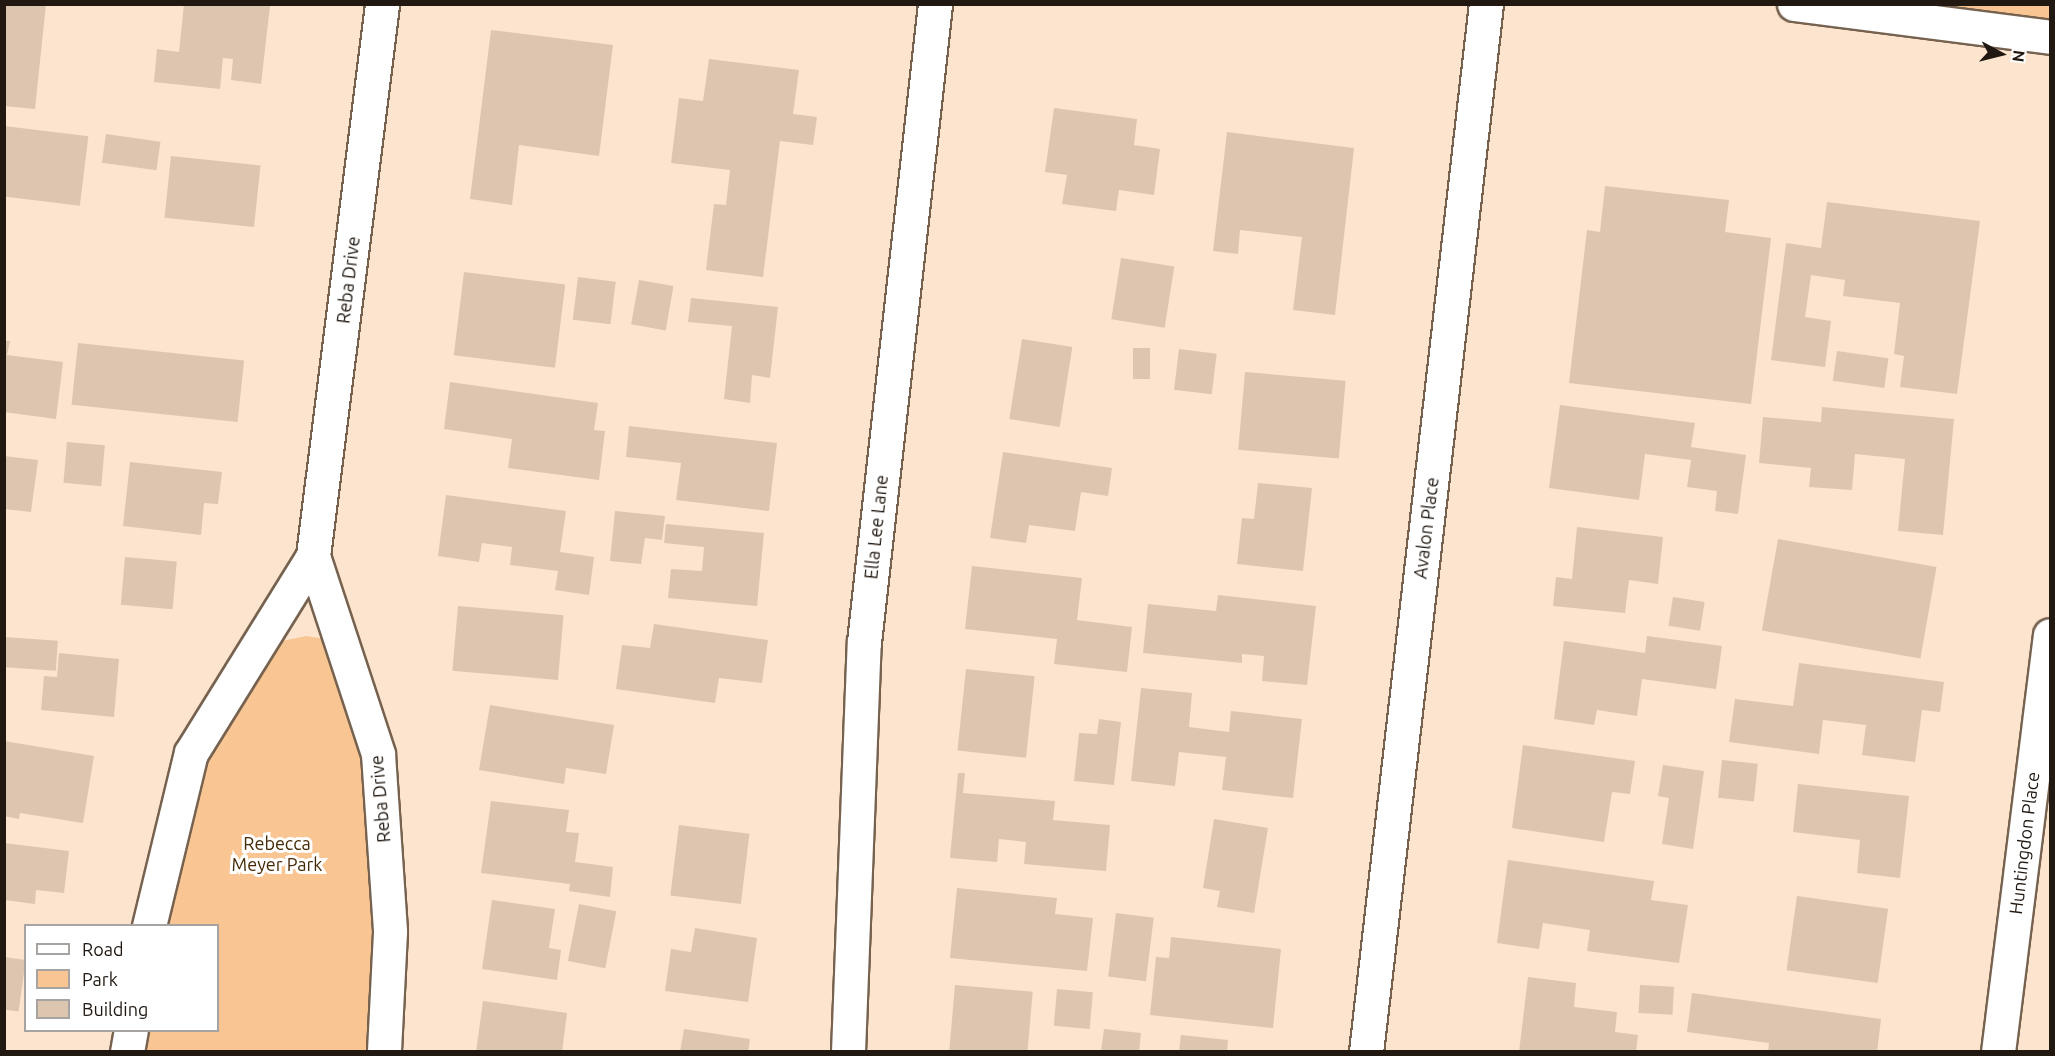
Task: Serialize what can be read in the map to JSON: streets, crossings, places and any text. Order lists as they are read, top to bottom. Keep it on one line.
{"streets":{"street":["Reba Drive","Ella Lee Lane","Avalon Place","Huntingdon Place"]},"parks":["Rebecca Meyer Park"],"legend":["Road","Park","Building"],"north":"right"}
